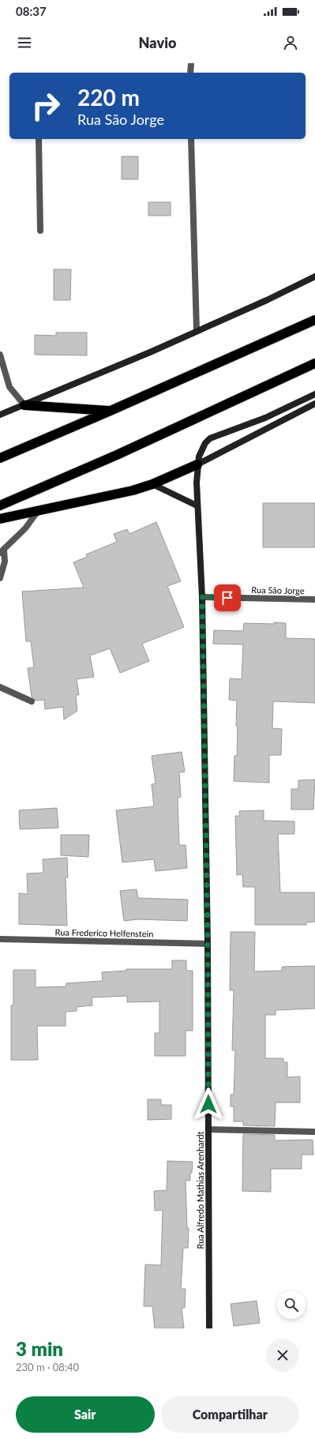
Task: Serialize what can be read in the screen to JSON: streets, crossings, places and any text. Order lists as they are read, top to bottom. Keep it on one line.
{"streets":{"main road":["Rua Alfredo Mathias Arenhardt"],"street":["Rua São Jorge","Rua Frederico Helfenstein"]},"crossings":[["Rua São Jorge","Rua Alfredo Mathias Arenhardt"],["Rua Frederico Helfenstein","Rua Alfredo Mathias Arenhardt"]],"page":{"status":"08:37","header":"Navio","turn":["220 m","Rua São Jorge"],"heading":["3 min","230 m · 08:40"],"buttons":["Sair","Compartilhar"]}}
